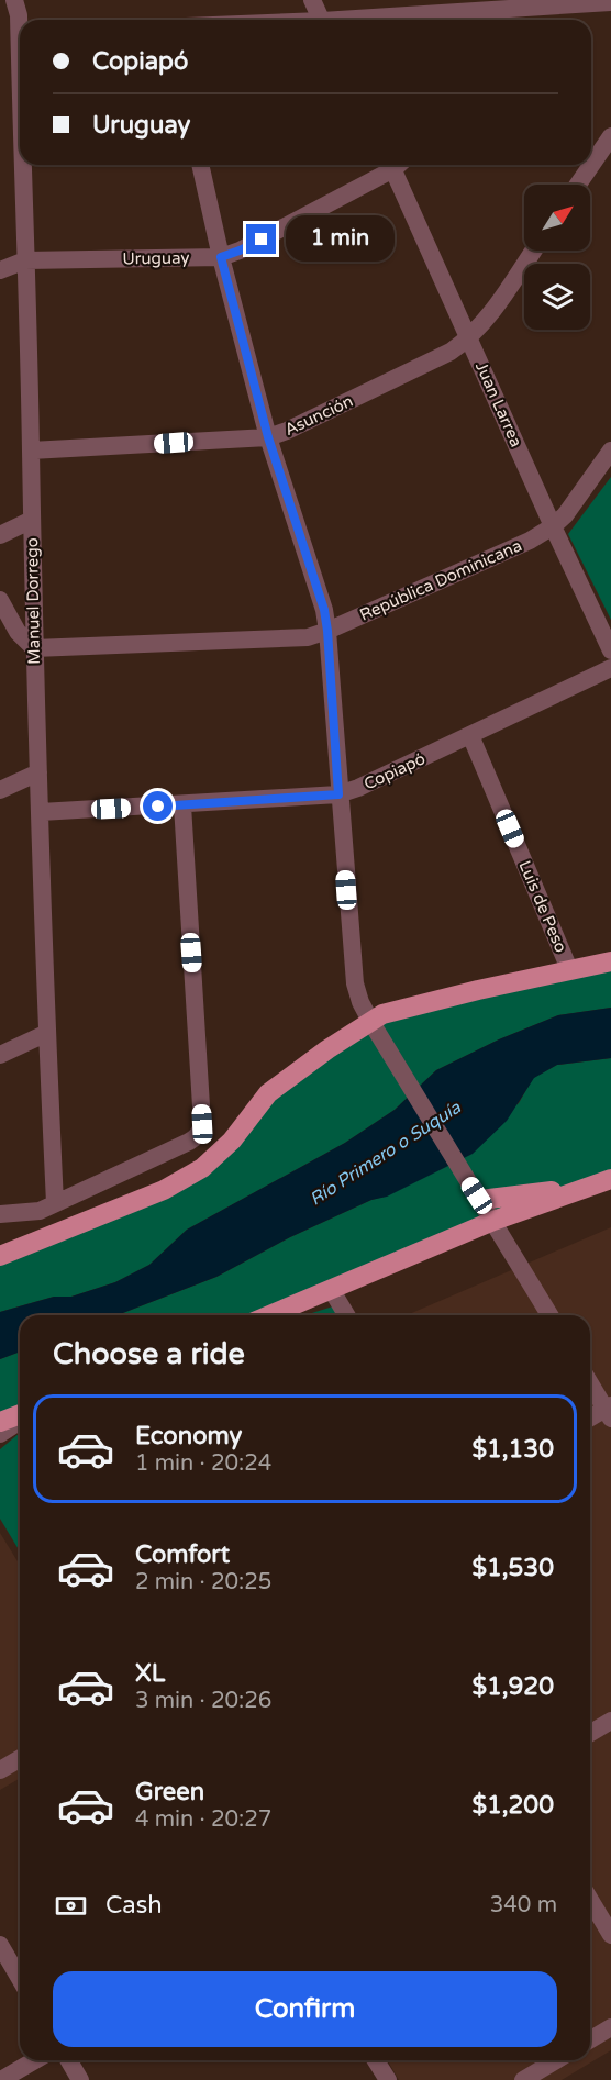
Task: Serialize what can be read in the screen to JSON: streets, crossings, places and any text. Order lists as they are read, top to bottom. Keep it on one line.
{"streets":{"street":["Uruguay","Juan Larrea","Asunción","República Dominicana","Manuel Dorrego","Copiapó","Luis de Peso"]},"crossings":[["Uruguay","Manuel Dorrego"],["Juan Larrea","Asunción"],["Juan Larrea","República Dominicana"],["Asunción","Manuel Dorrego"],["República Dominicana","Manuel Dorrego"],["Manuel Dorrego","Copiapó"],["Copiapó","Luis de Peso"]],"water":["Río Primero o Suquía"],"north":"top right","page":{"banner":["Copiapó","Uruguay"],"bubble":"1 min","heading":"Choose a ride","list":[{"name":"Economy","note":"1 min · 20:24","value":"$1,130"},{"name":"Comfort","note":"2 min · 20:25","value":"$1,530"},{"name":"XL","note":"3 min · 20:26","value":"$1,920"},{"name":"Green","note":"4 min · 20:27","value":"$1,200"}],"pay":["Cash","340 m"],"buttons":"Confirm"}}
